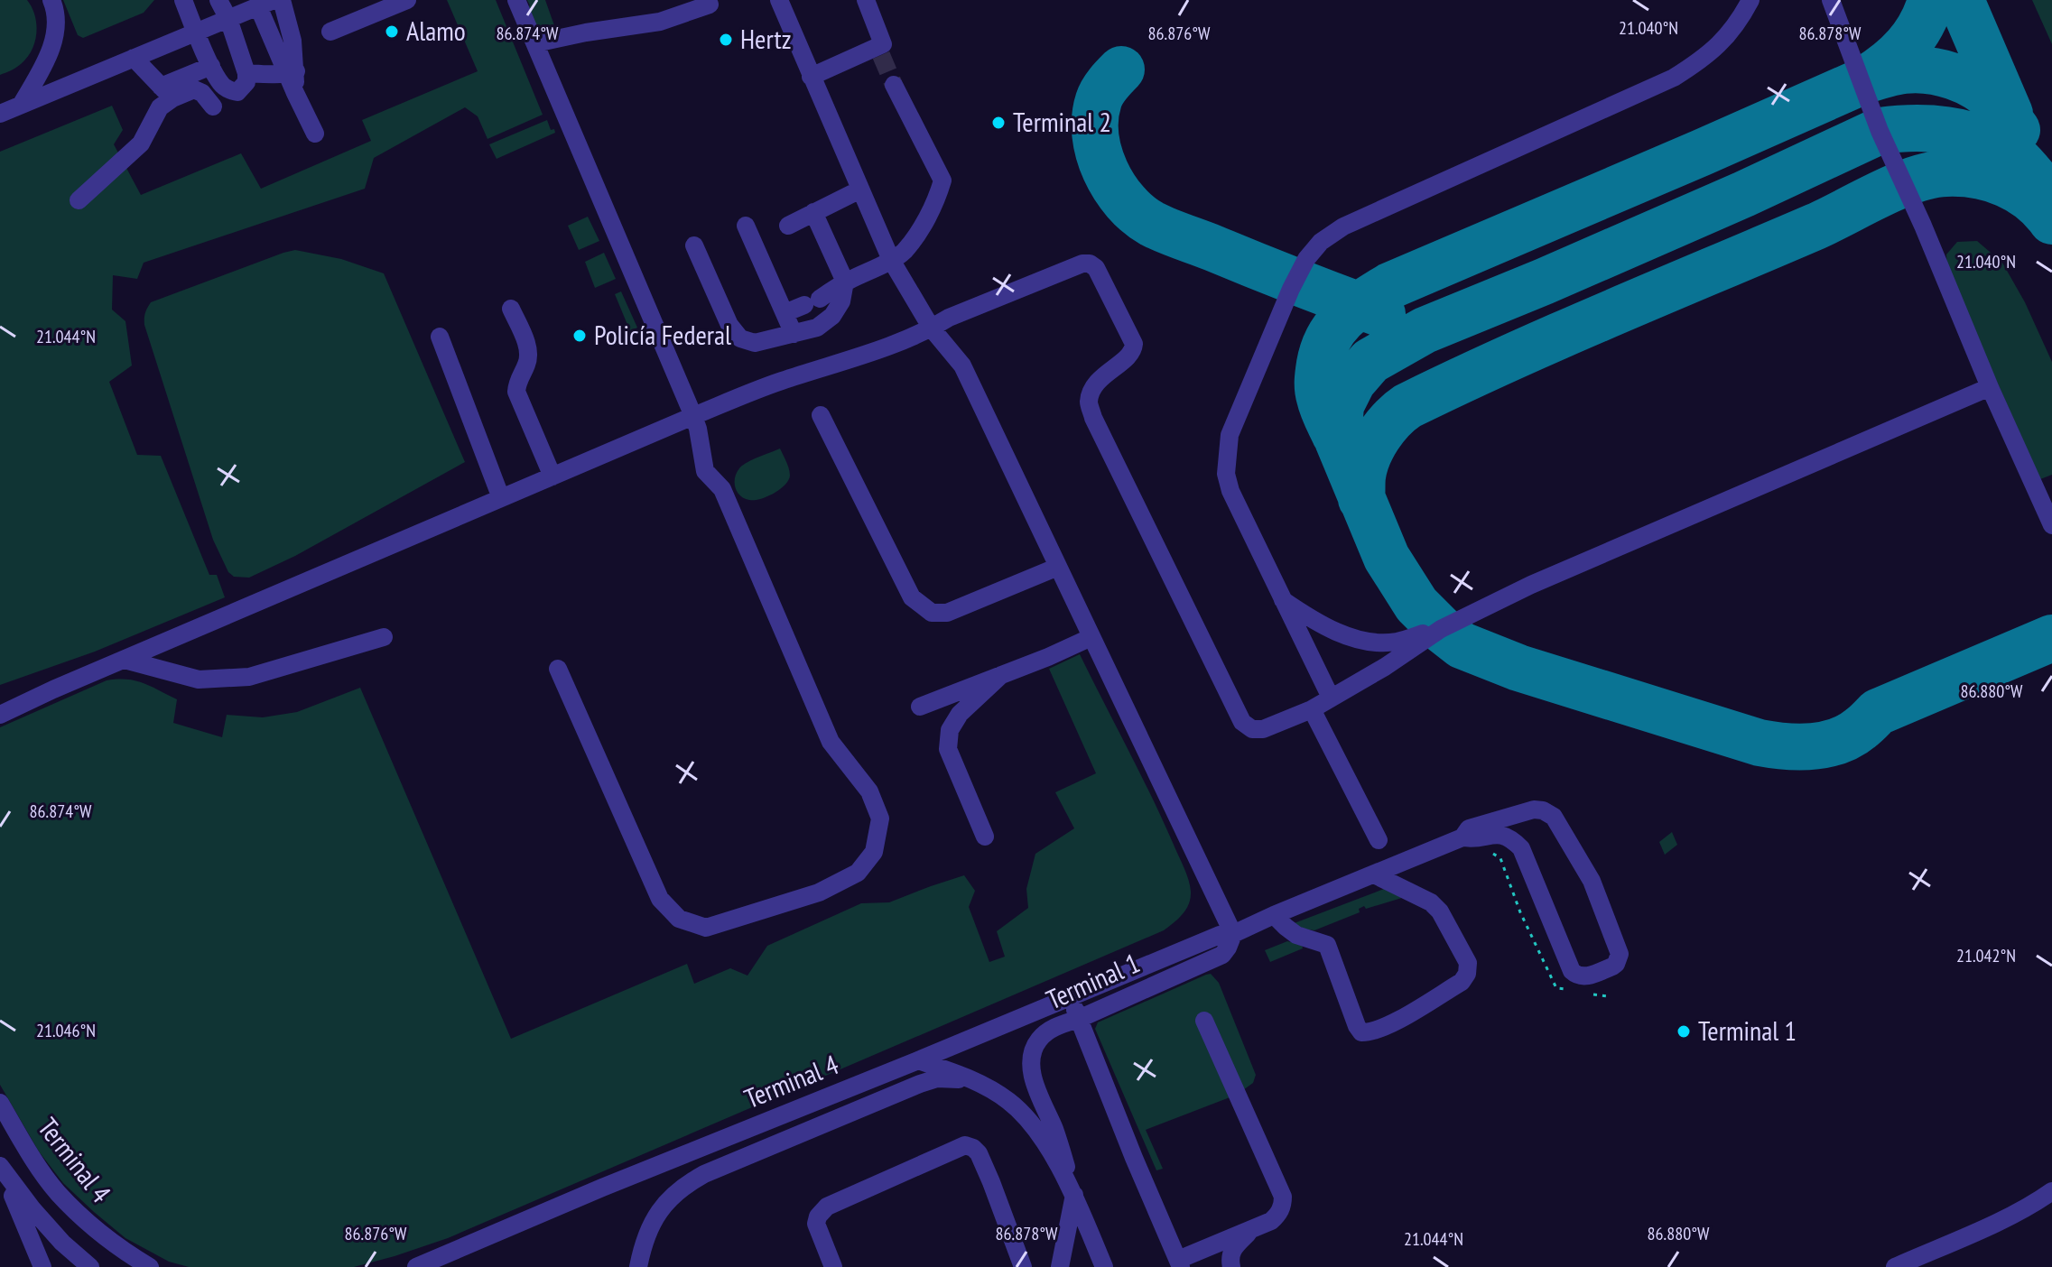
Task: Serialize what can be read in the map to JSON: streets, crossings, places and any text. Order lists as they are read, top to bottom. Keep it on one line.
{"streets":{"street":["Terminal 1","Terminal 4"]},"crossings":[["Terminal 1","Terminal 4"]],"places":["Alamo","Hertz","Terminal 2","Policía Federal","Terminal 1"],"coordinates":["21.040°N","86.874°W","86.878°W","86.876°W","21.044°N","86.880°W","21.042°N","21.046°N"]}
